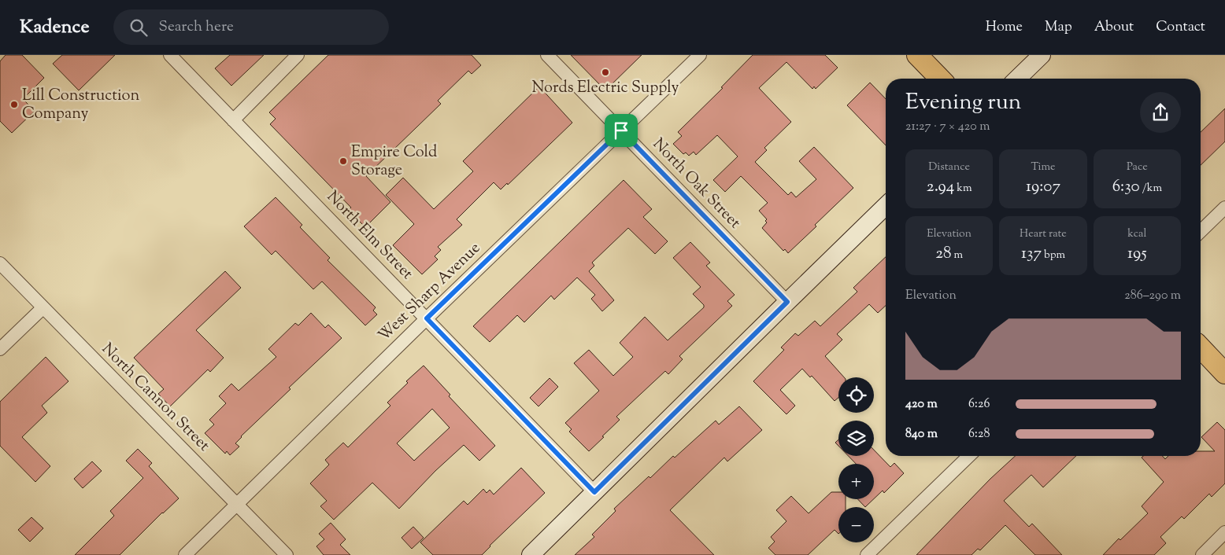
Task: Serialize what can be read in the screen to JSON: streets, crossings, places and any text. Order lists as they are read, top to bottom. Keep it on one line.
{"streets":{"street":["North Oak Street","North Elm Street","West Sharp Avenue","North Cannon Street"]},"crossings":[["North Oak Street","West Sharp Avenue"],["North Elm Street","West Sharp Avenue"],["West Sharp Avenue","North Cannon Street"]],"places":["Nords Electric Supply","Lill Construction Company","Empire Cold Storage"],"page":{"header":"Kadence","search":"Search here","nav":["Home","Map","About","Contact"],"heading":["Evening run","21:27 · 7 × 420 m"],"stats":[["Distance","2.94 km"],["Time","19:07"],["Pace","6:30 /km"],["Elevation","28 m"],["Heart rate","137 bpm"],["kcal","195"]],"chart":["Elevation","286–290 m"],"map_buttons":["+","−"],"list":[{"name":"420 m","note":"6:26"},{"name":"840 m","note":"6:28"}]}}
